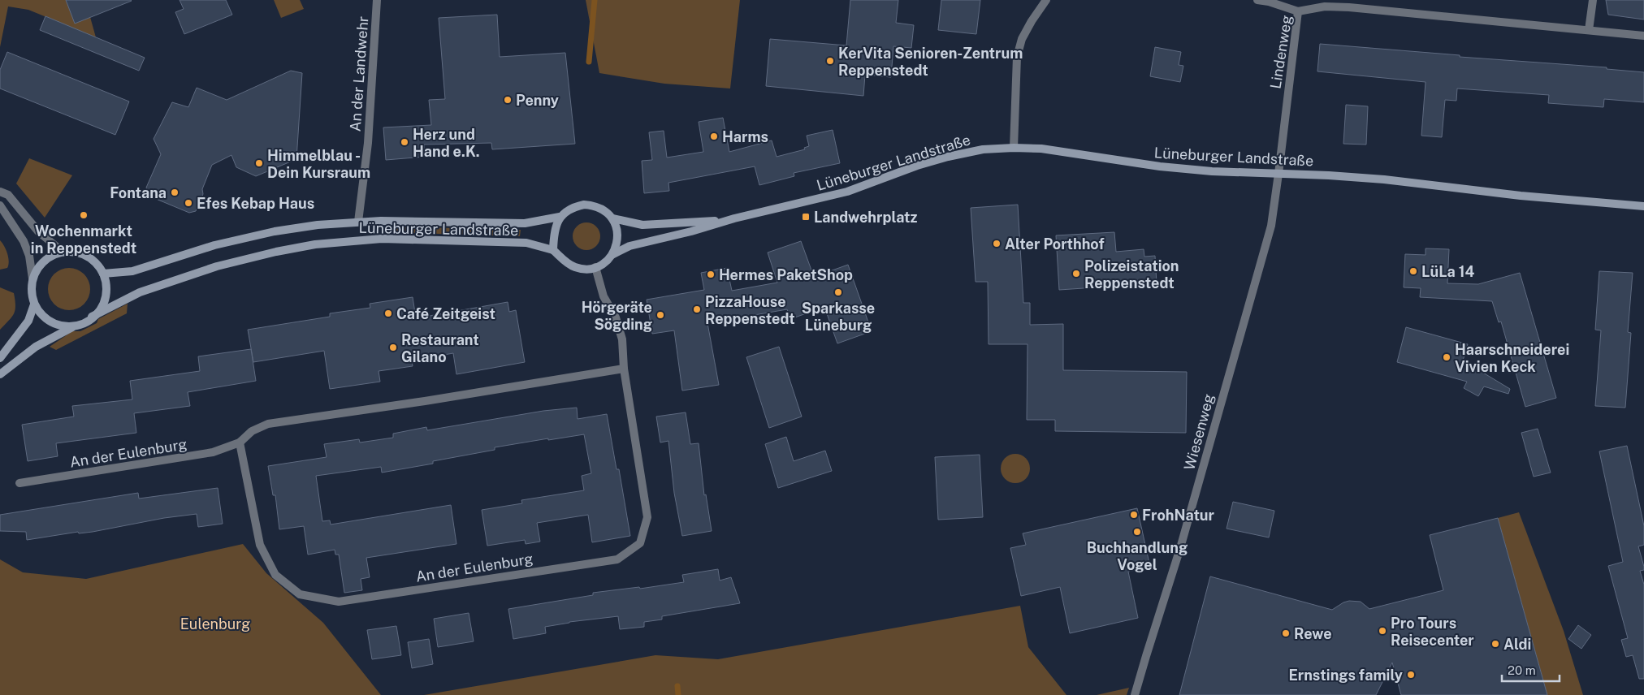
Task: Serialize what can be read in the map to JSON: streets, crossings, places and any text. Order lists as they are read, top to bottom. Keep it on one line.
{"streets":{"main road":["Lüneburger Landstraße"],"street":["Lindenweg","An der Landwehr","Wiesenweg","An der Eulenburg"]},"crossings":[["Lindenweg","Lüneburger Landstraße"],["Lindenweg","Wiesenweg"],["An der Landwehr","Lüneburger Landstraße"],["Lüneburger Landstraße","Wiesenweg"],["Lüneburger Landstraße","An der Eulenburg"]],"parks":["Eulenburg"],"places":{"other":["KerVita Senioren-Zentrum Reppenstedt","Penny","Harms","Herz und Hand e.K.","Himmelblau - Dein Kursraum","Fontana","Efes Kebap Haus","Wochenmarkt in Reppenstedt","Alter Porthhof","LüLa 14","Polizeistation Reppenstedt","Hermes PaketShop","Sparkasse Lüneburg","PizzaHouse Reppenstedt","Café Zeitgeist","Hörgeräte Sögding","Restaurant Gilano","Haarschneiderei Vivien Keck","FrohNatur","Buchhandlung Vogel","Pro Tours Reisecenter","Rewe","Aldi","Ernstings family"],"transit":["Landwehrplatz"]},"scale_bar":"20 m"}
